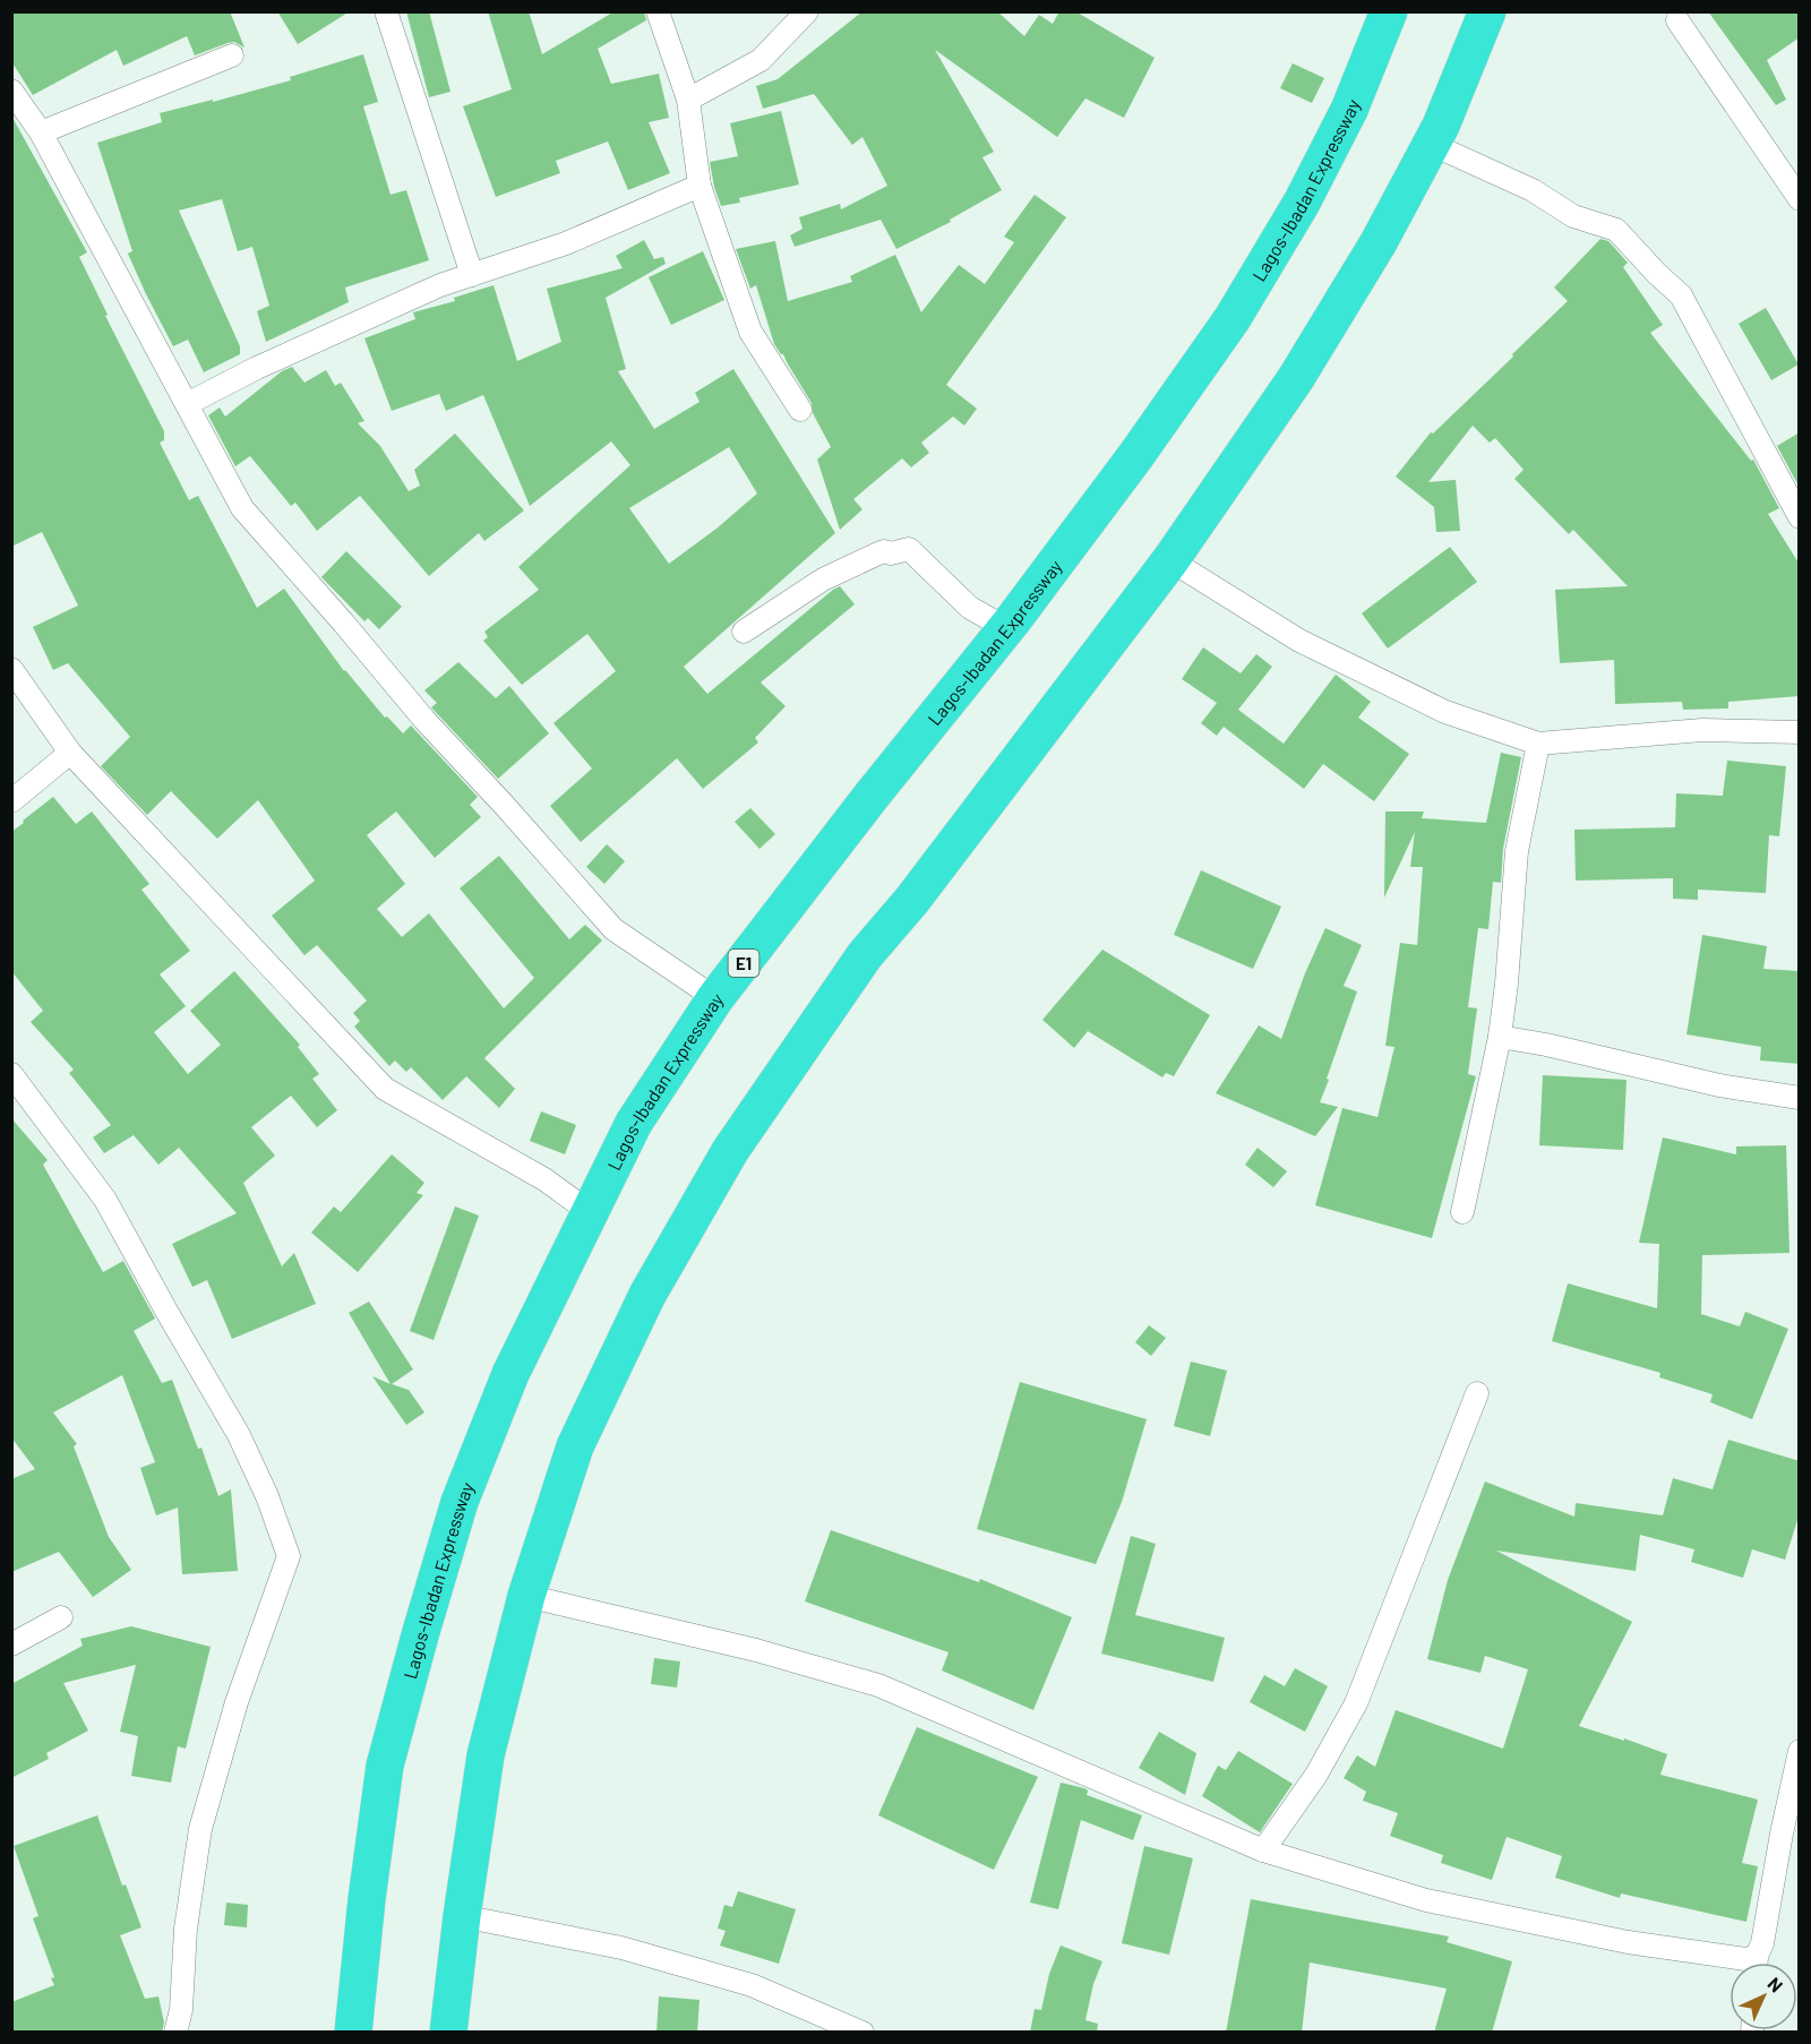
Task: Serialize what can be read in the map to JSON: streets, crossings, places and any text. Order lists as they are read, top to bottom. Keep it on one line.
{"streets":{"highway":["Lagos-Ibadan Expressway","E1"]},"north":"top right"}
